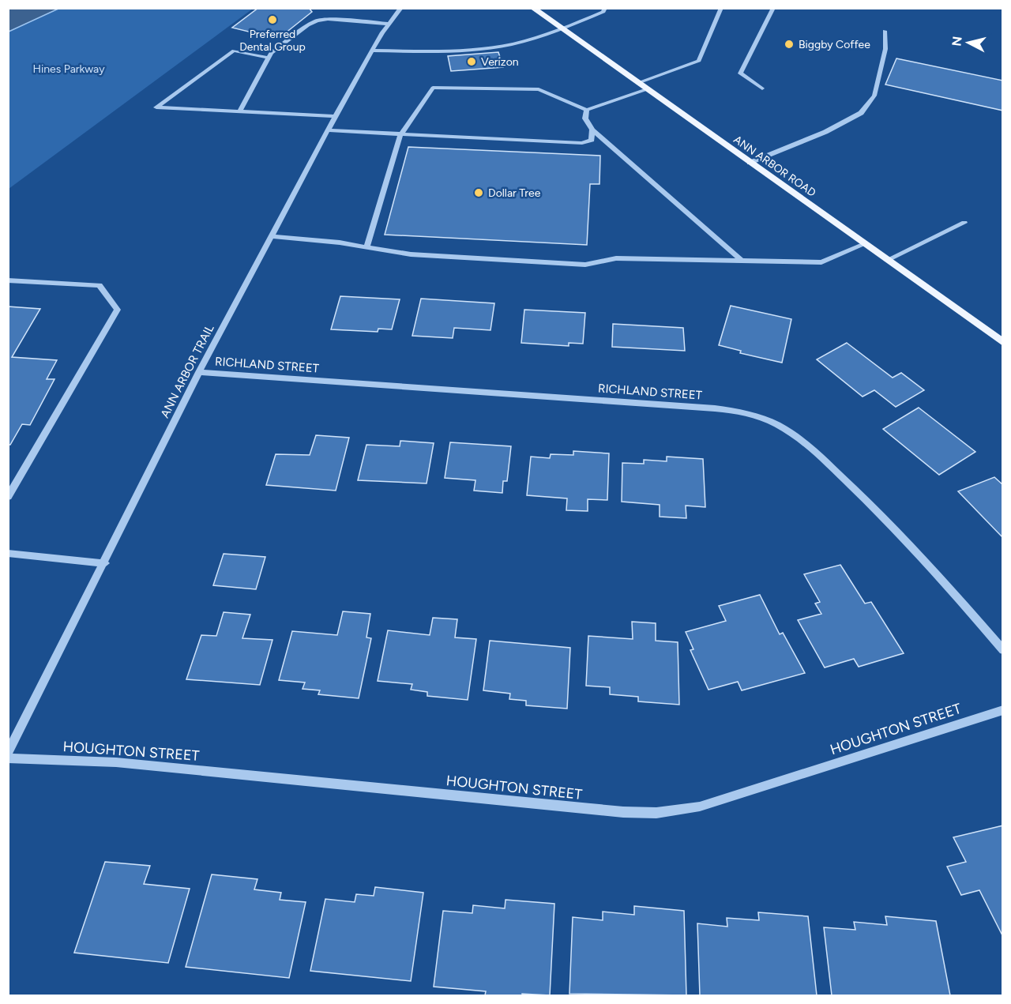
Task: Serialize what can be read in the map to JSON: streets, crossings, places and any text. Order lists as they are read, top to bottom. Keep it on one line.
{"streets":{"main road":["ANN ARBOR ROAD"],"street":["RICHLAND STREET","ANN ARBOR TRAIL","HOUGHTON STREET"]},"crossings":[["RICHLAND STREET","ANN ARBOR TRAIL"]],"parks":["Hines Parkway"],"places":["Preferred Dental Group","Biggby Coffee","Verizon","Dollar Tree"],"north":"left"}
